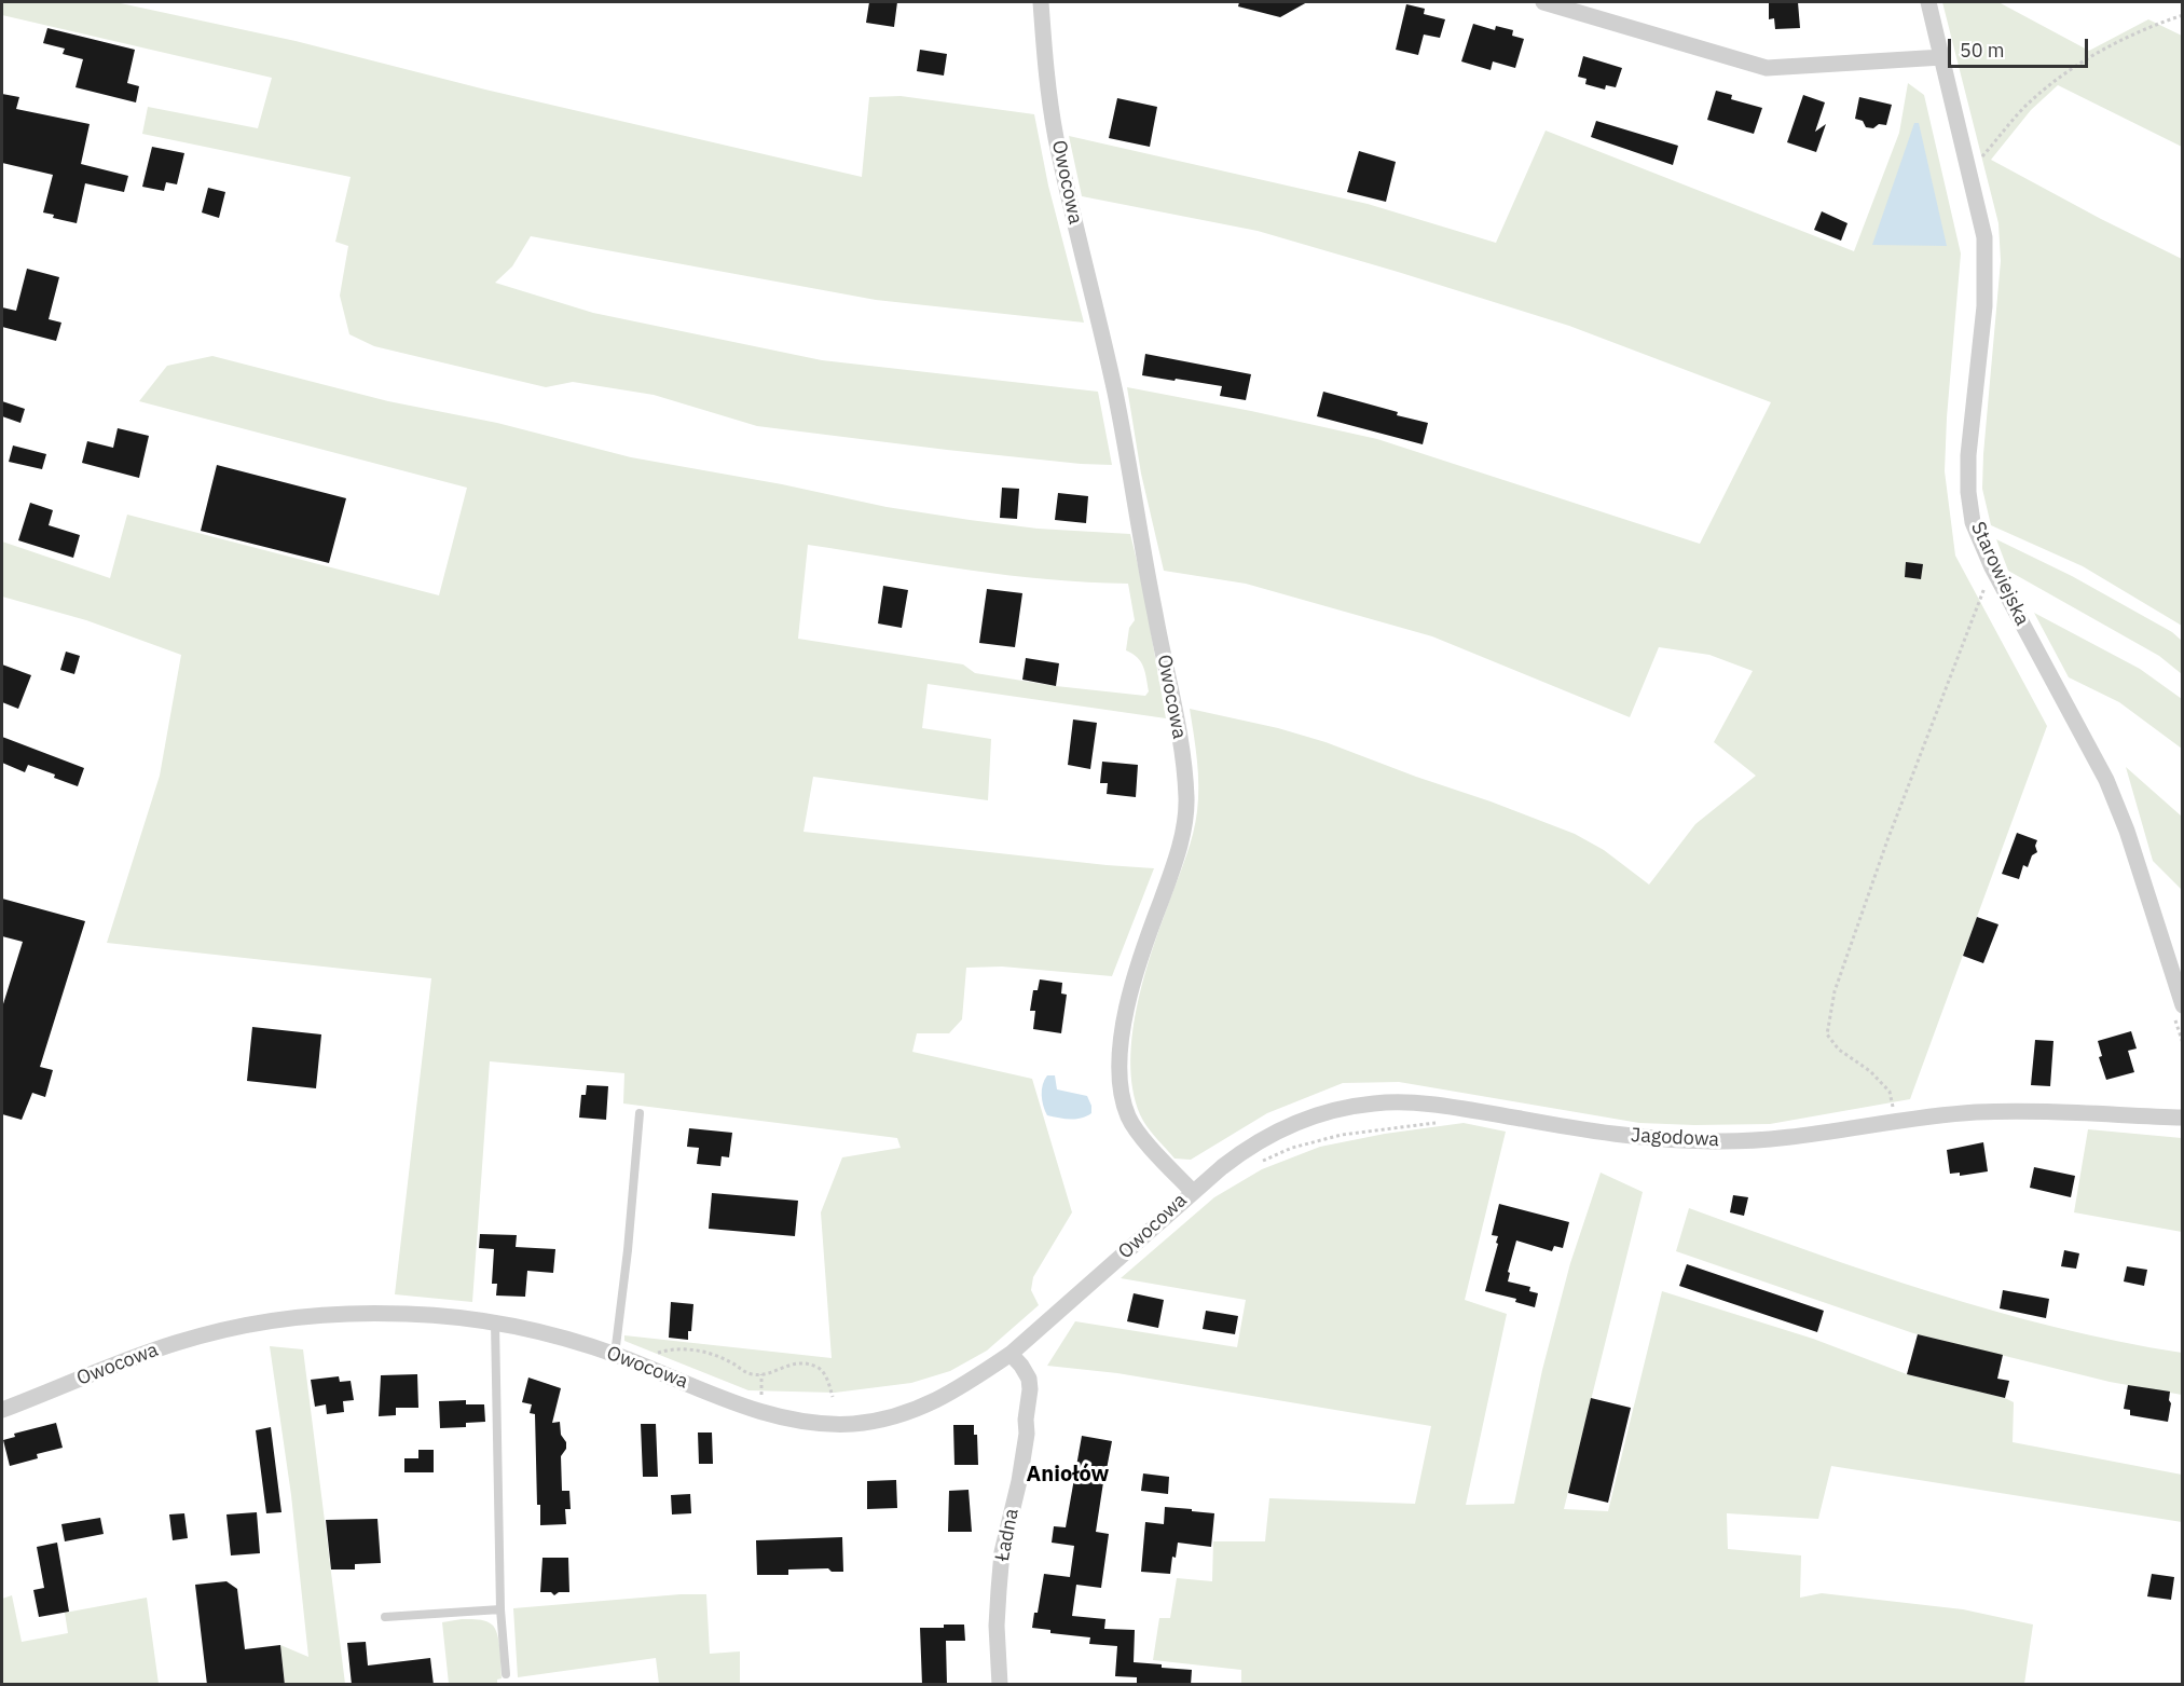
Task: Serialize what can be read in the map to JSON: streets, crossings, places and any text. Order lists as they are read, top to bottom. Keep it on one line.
{"streets":{"street":["Owocowa","Starowiejska","Jagodowa","Ładna"]},"crossings":[["Owocowa","Jagodowa"],["Owocowa","Ładna"]],"districts":["Aniołów"],"scale_bar":"50 m"}
